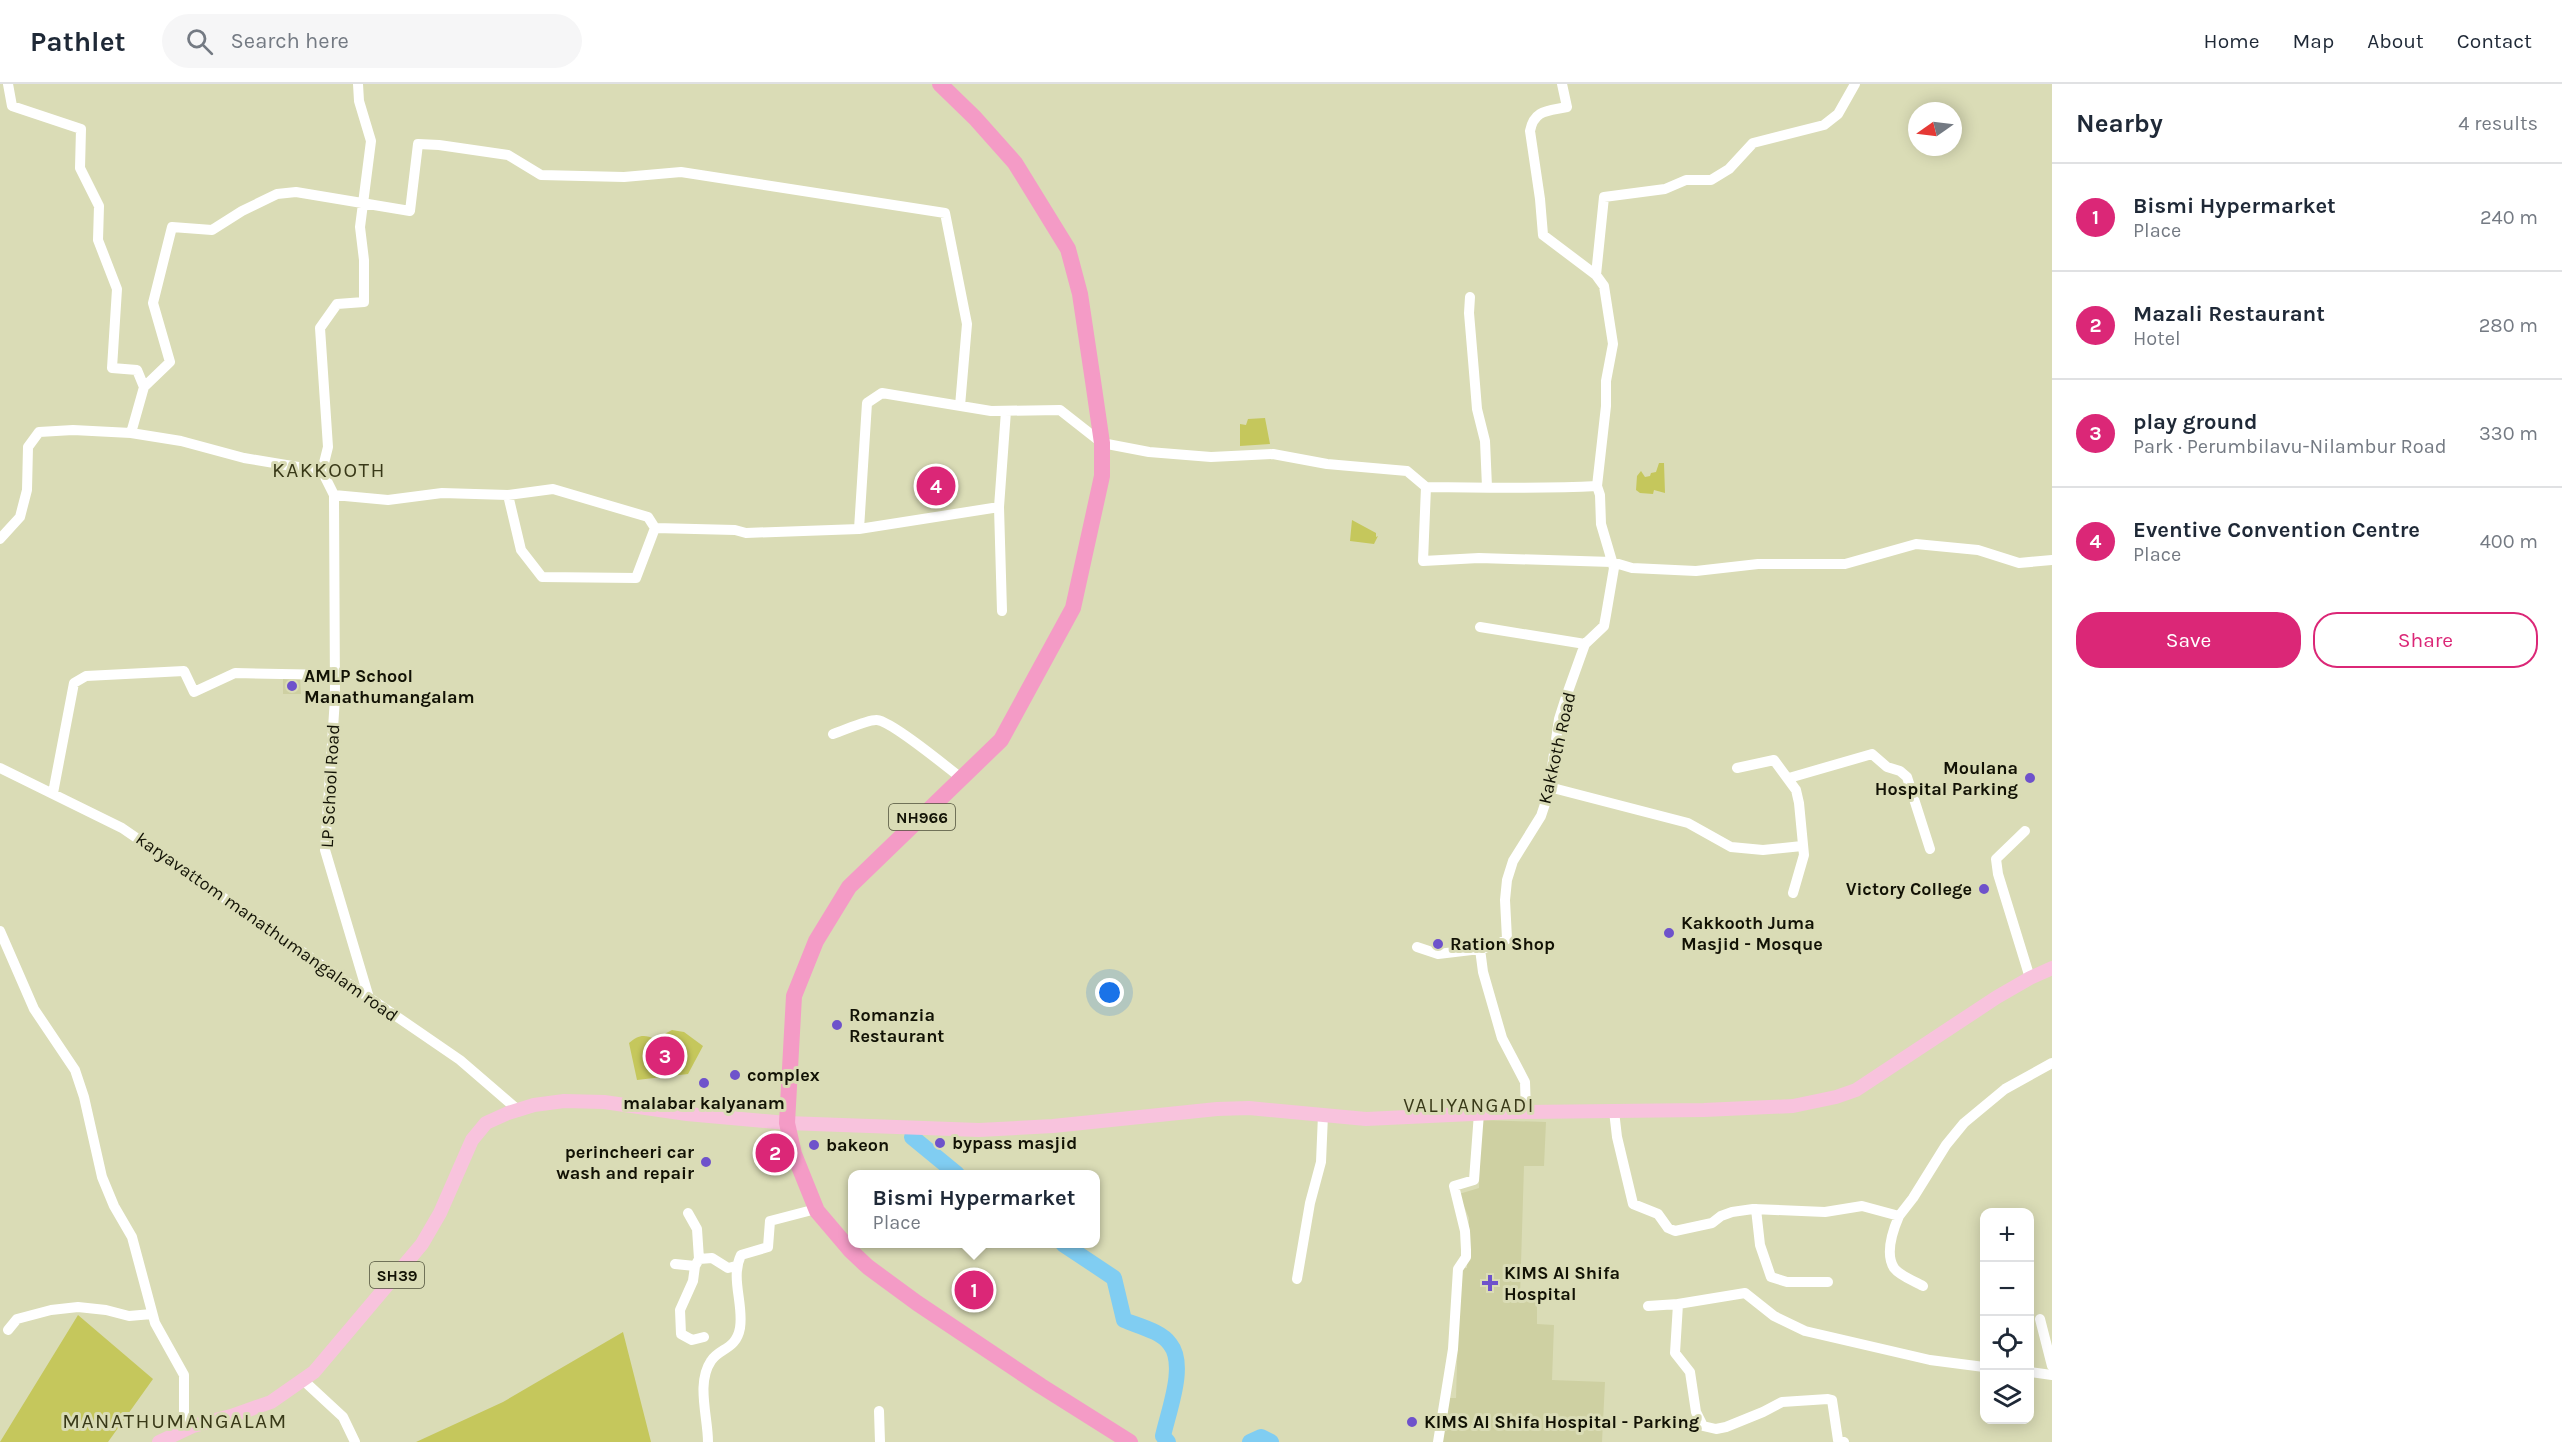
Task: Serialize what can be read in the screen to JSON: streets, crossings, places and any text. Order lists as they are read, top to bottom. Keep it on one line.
{"streets":{"highway":["NH966"],"main road":["SH39"],"street":["Kakkoth Road","LP School Road","karyavattom manathumangalam road"]},"crossings":[["LP School Road","karyavattom manathumangalam road"],["NH966","SH39"],["karyavattom manathumangalam road","SH39"]],"districts":["KAKKOOTH","VALIYANGADI","MANATHUMANGALAM"],"places":{"other":["AMLP School Manathumangalam","Moulana Hospital Parking","Victory College","Kakkooth Juma Masjid - Mosque","Ration Shop","Romanzia Restaurant","complex","malabar kalyanam","bypass masjid","bakeon","perincheeri car wash and repair","KIMS Al Shifa Hospital - Parking"],"health":["KIMS Al Shifa Hospital"]},"north":"left","page":{"header":"Pathlet","search":"Search here","nav":["Home","Map","About","Contact"],"heading":["Nearby","4 results"],"list":[{"mark":"1","name":"Bismi Hypermarket","note":"Place","value":"240 m"},{"mark":"2","name":"Mazali Restaurant","note":"Hotel","value":"280 m"},{"mark":"3","name":"play ground","note":"Park · Perumbilavu-Nilambur Road","value":"330 m"},{"mark":"4","name":"Eventive Convention Centre","note":"Place","value":"400 m"}],"pins":["4","3","2","1"],"buttons":["Save","Share"],"popup":["Bismi Hypermarket","Place"],"map_buttons":["+","−"]}}
